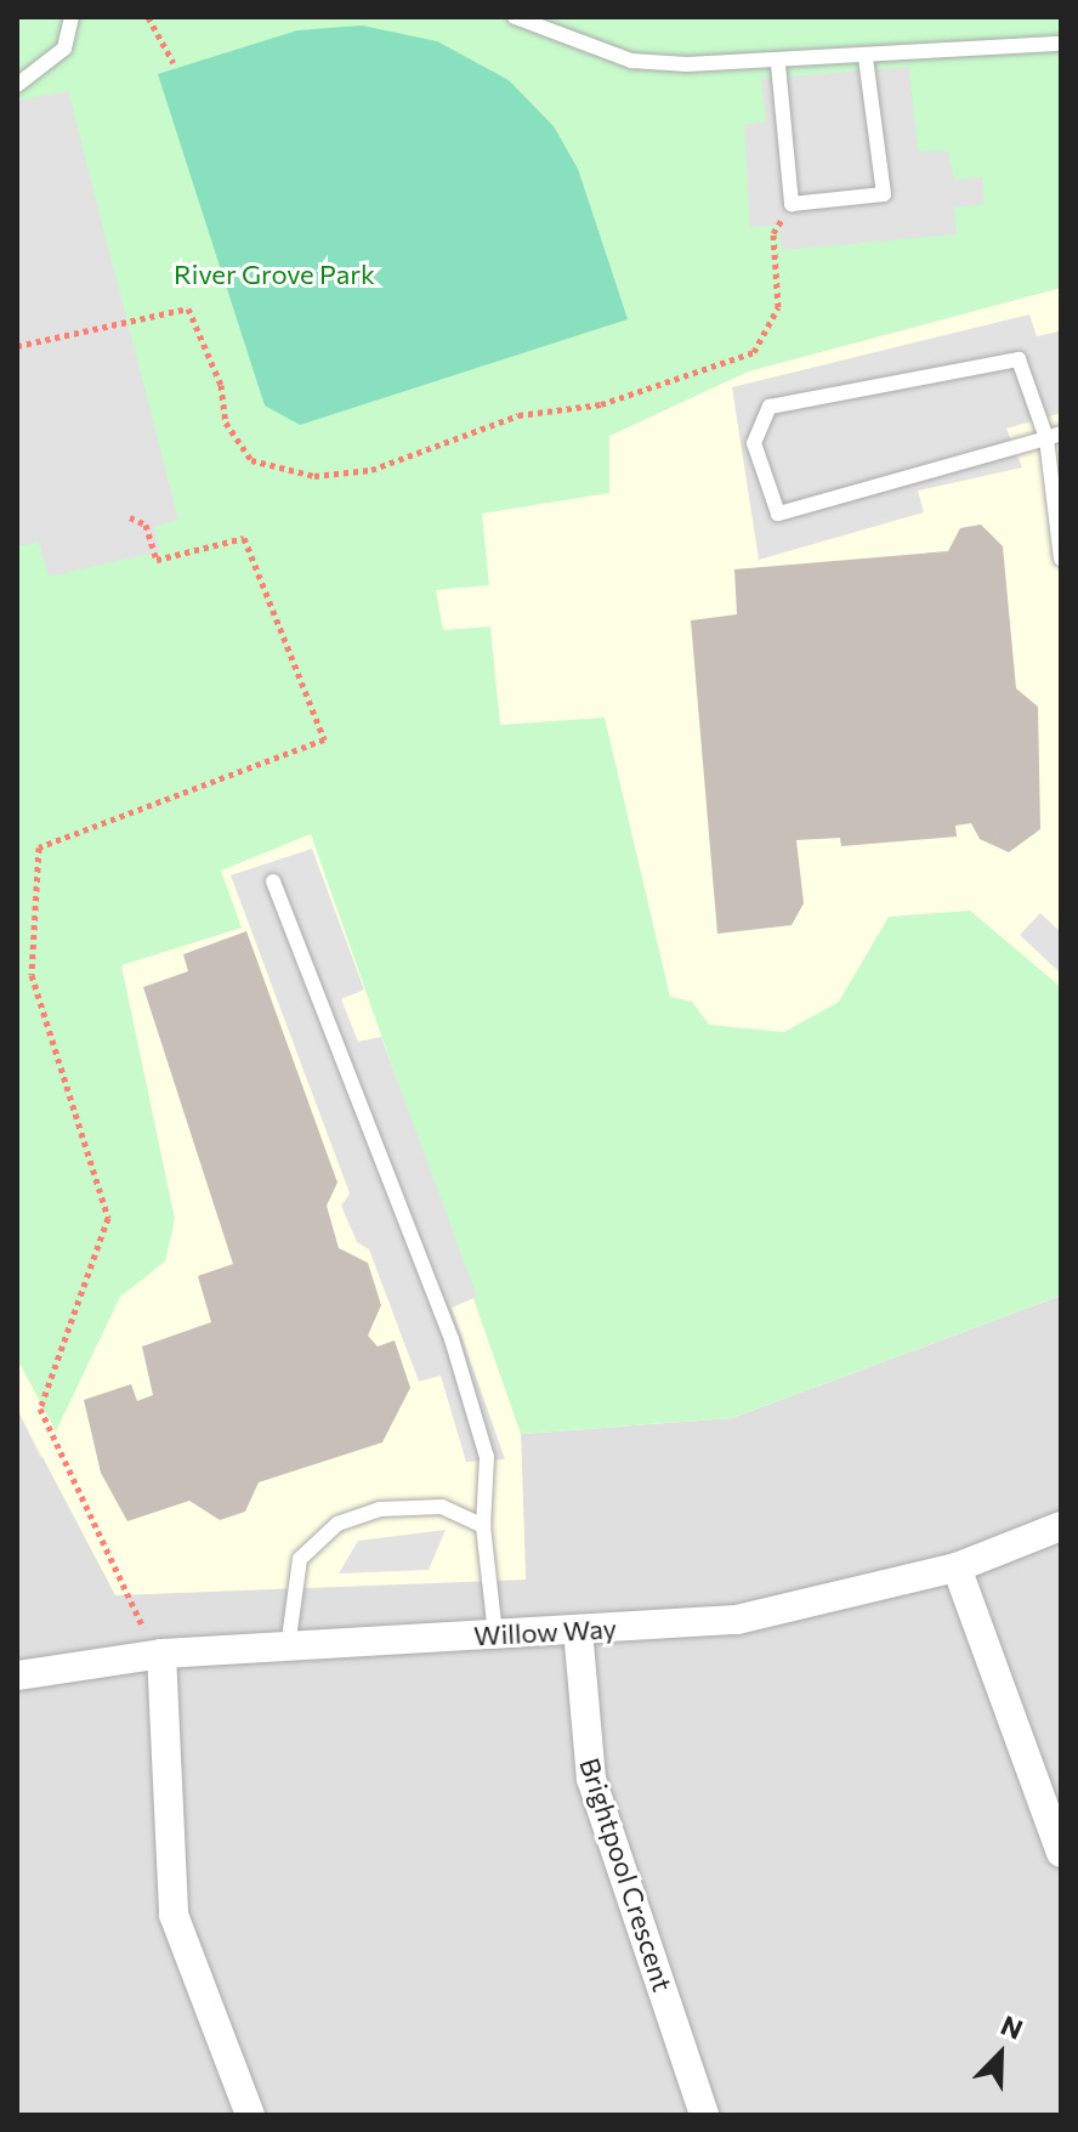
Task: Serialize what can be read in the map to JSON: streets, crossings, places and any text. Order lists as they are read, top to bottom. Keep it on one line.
{"streets":{"street":["Willow Way","Brightpool Crescent"]},"crossings":[["Willow Way","Brightpool Crescent"]],"parks":["River Grove Park"],"north":"top right"}
